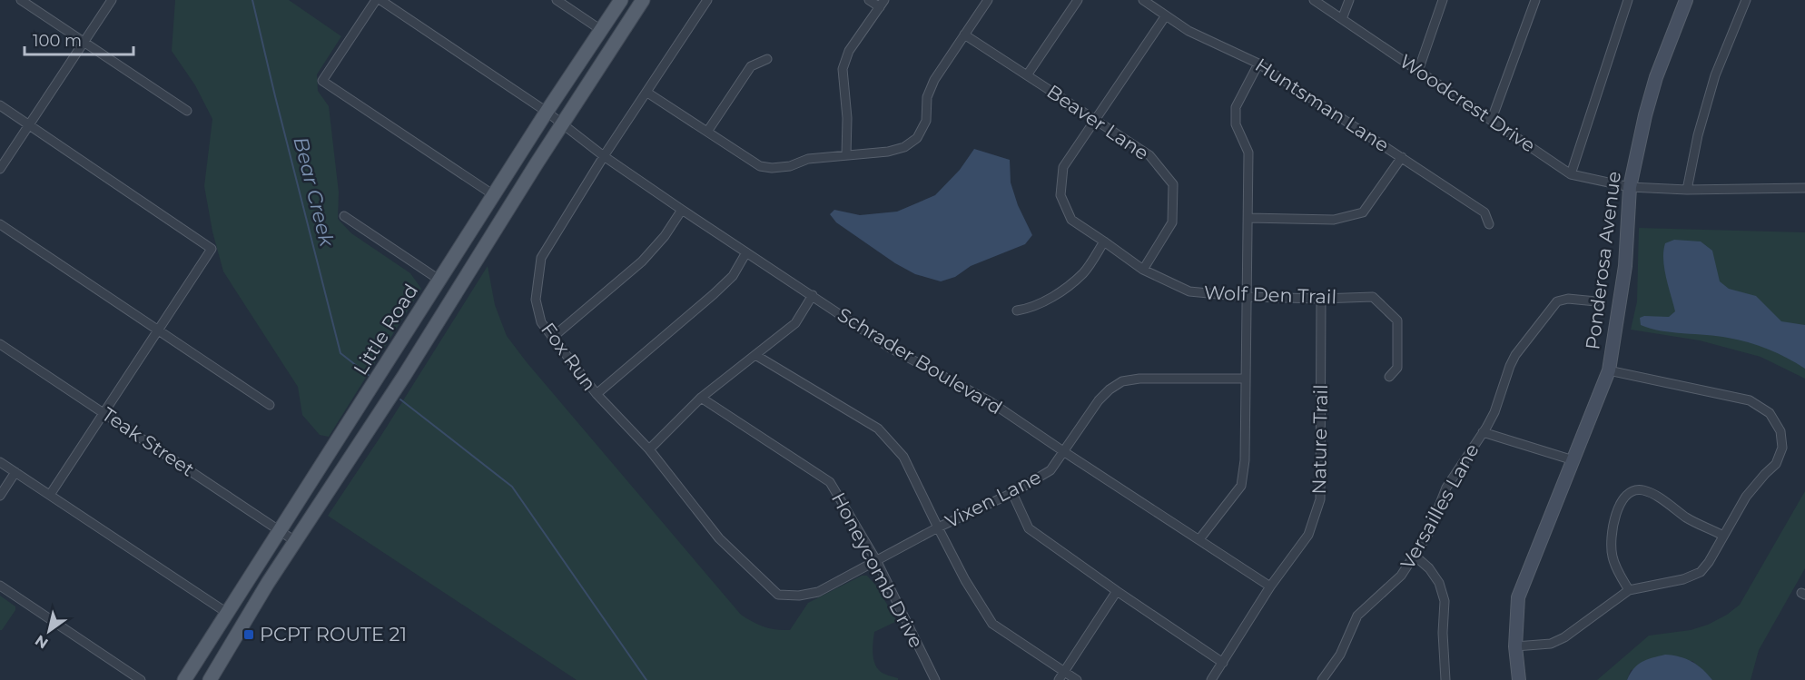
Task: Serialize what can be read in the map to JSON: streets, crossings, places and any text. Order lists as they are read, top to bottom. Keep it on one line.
{"streets":{"main road":["Little Road"],"street":["Woodcrest Drive","Huntsman Lane","Beaver Lane","Ponderosa Avenue","Wolf Den Trail","Fox Run","Schrader Boulevard","Nature Trail","Teak Street","Vixen Lane","Versailles Lane","Honeycomb Drive"]},"crossings":[["Woodcrest Drive","Ponderosa Avenue"],["Huntsman Lane","Wolf Den Trail"],["Beaver Lane","Wolf Den Trail"],["Ponderosa Avenue","Versailles Lane"],["Wolf Den Trail","Nature Trail"],["Little Road","Schrader Boulevard"],["Little Road","Teak Street"],["Fox Run","Schrader Boulevard"],["Fox Run","Vixen Lane"],["Schrader Boulevard","Nature Trail"],["Schrader Boulevard","Vixen Lane"],["Vixen Lane","Honeycomb Drive"]],"water":["Bear Creek"],"places":{"transit":["PCPT ROUTE 21"]},"scale_bar":"100 m","north":"bottom left"}
